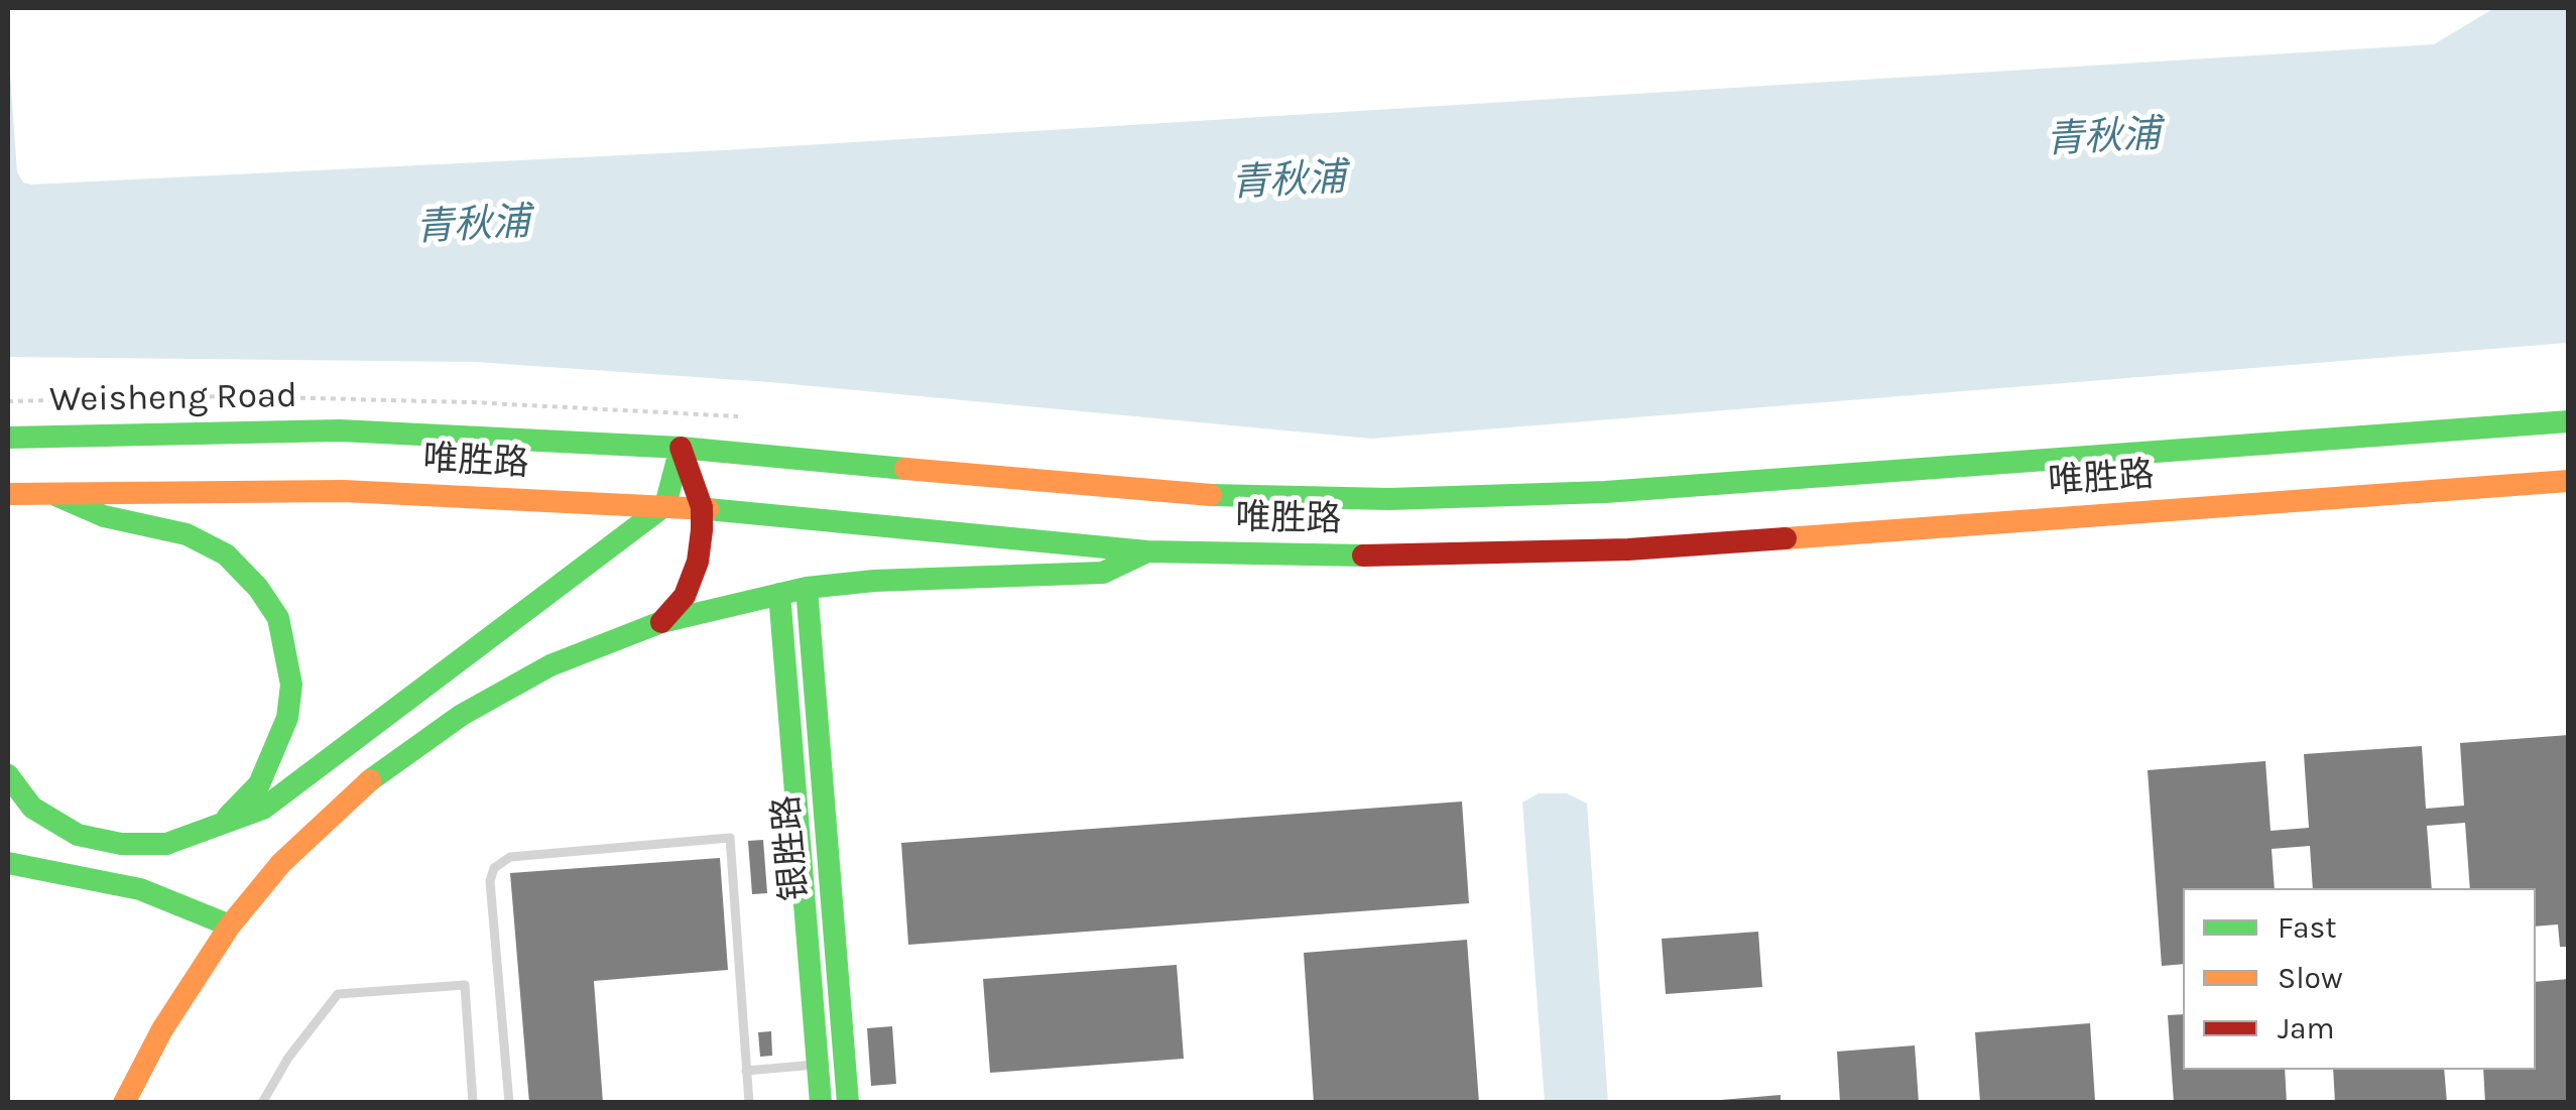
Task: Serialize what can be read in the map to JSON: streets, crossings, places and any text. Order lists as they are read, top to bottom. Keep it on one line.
{"streets":{"main road":["唯胜路","银胜路"]},"water":["青秋浦"],"legend":["Fast","Slow","Jam"]}
